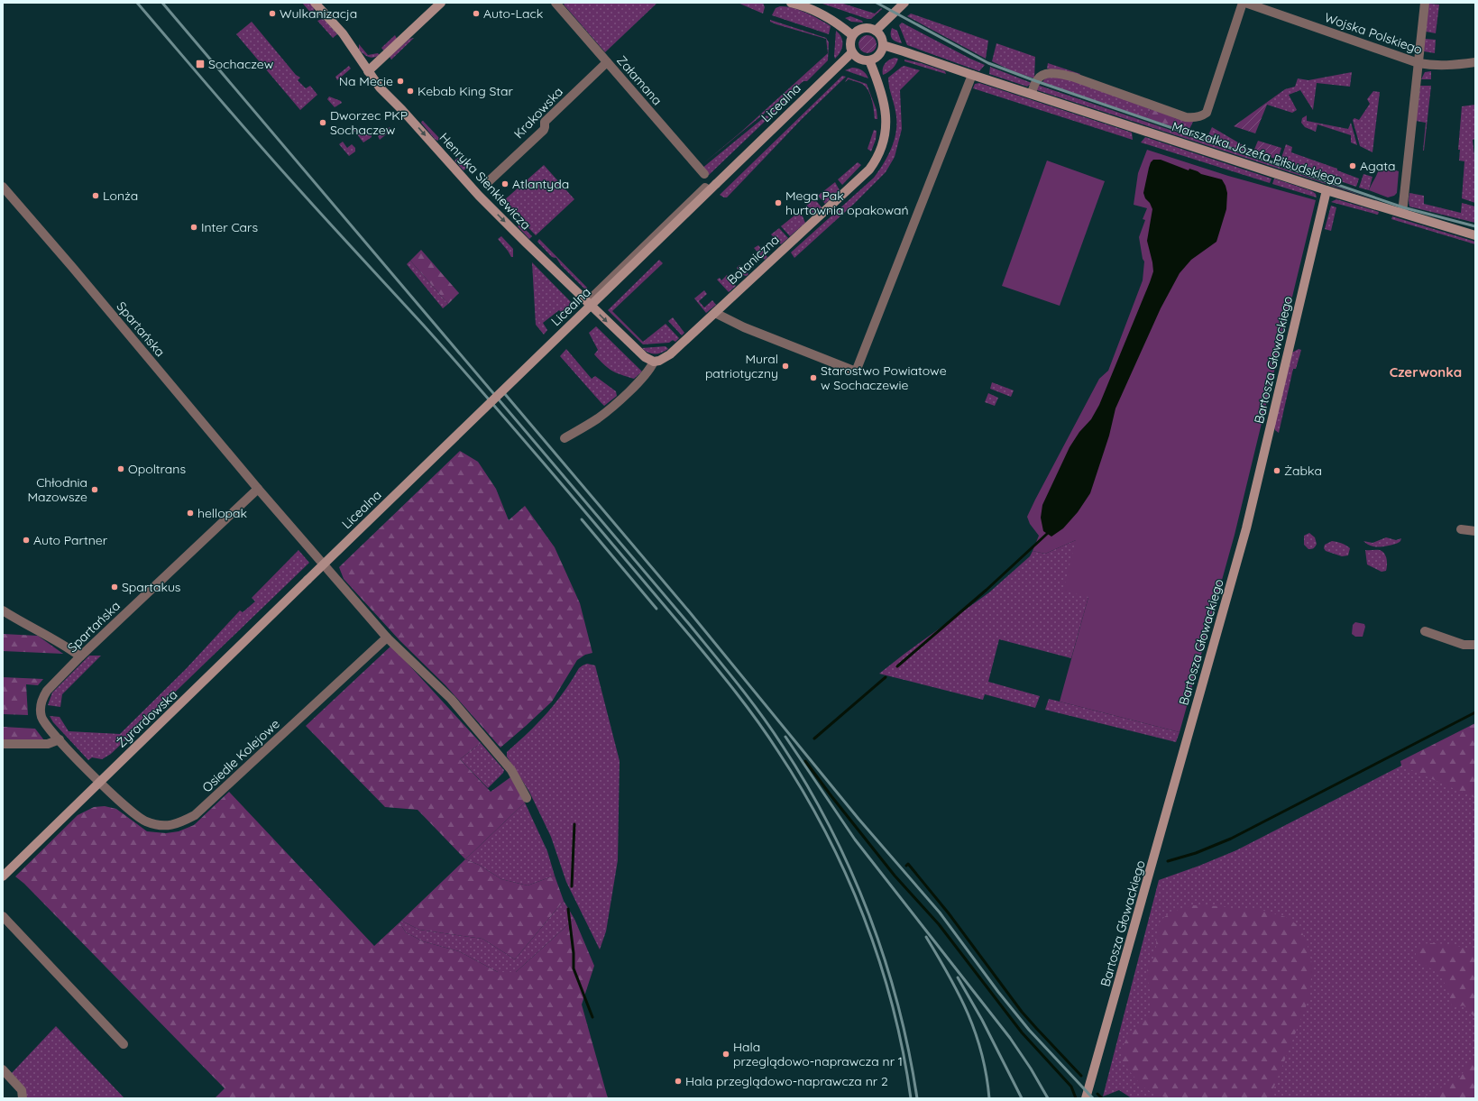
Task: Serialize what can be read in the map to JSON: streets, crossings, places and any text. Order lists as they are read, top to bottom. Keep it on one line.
{"streets":{"street":["Wojska Polskiego","Załamana","Licealna","Krakowska","Marszałka Józefa Piłsudskiego","Henryka Sienkiewicza","Botaniczna","Spartańska","Bartosza Głowackiego","Żyrardowska","Osiedle Kolejowe"]},"crossings":[["Wojska Polskiego","Marszałka Józefa Piłsudskiego"],["Załamana","Krakowska"],["Licealna","Marszałka Józefa Piłsudskiego"],["Licealna","Henryka Sienkiewicza"],["Licealna","Botaniczna"],["Licealna","Żyrardowska"],["Marszałka Józefa Piłsudskiego","Botaniczna"],["Marszałka Józefa Piłsudskiego","Bartosza Głowackiego"],["Henryka Sienkiewicza","Botaniczna"],["Spartańska","Żyrardowska"],["Spartańska","Osiedle Kolejowe"],["Żyrardowska","Osiedle Kolejowe"]],"one_way":["Henryka Sienkiewicza"],"districts":["Czerwonka"],"places":{"other":["Wulkanizacja","Auto-Lack","Na Mecie","Kebab King Star","Dworzec PKP Sochaczew","Agata","Atlantyda","Lonża","Mega Pak hurtownia opakowań","Inter Cars","Mural patriotyczny","Starostwo Powiatowe w Sochaczewie","Opoltrans","Żabka","Chłodnia Mazowsze","hellopak","Auto Partner","Spartakus","Hala przeglądowo-naprawcza nr 1","Hala przeglądowo-naprawcza nr 2"],"transit":["Sochaczew"]}}
